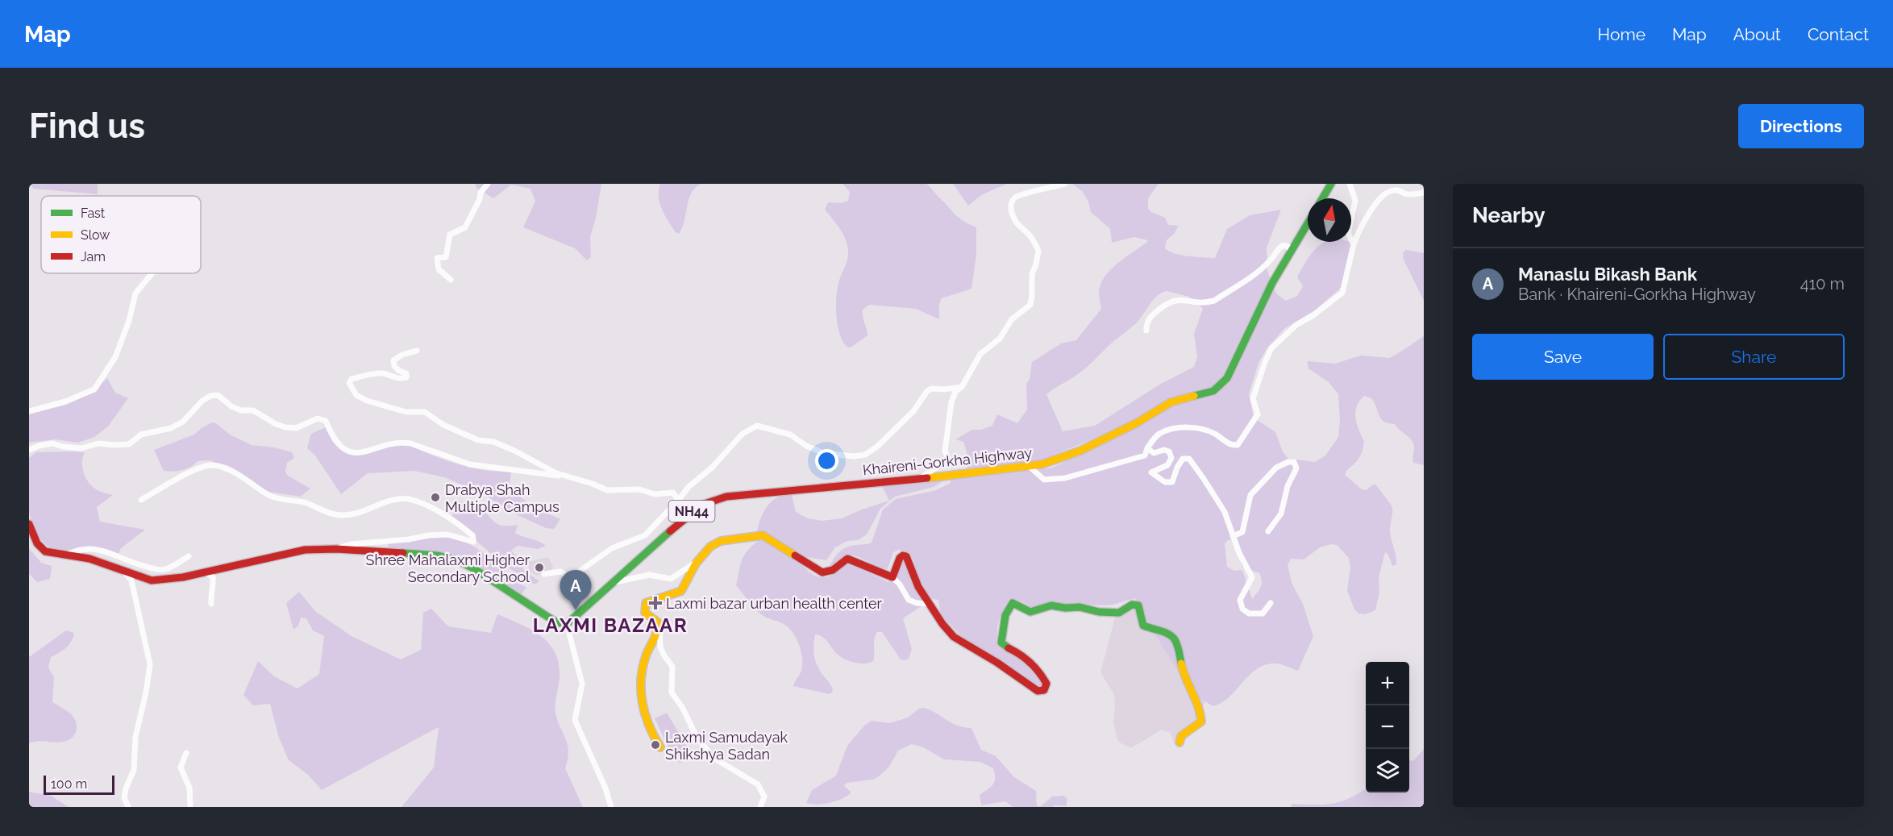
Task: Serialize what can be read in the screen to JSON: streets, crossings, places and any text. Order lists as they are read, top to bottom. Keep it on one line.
{"streets":{"main road":["Khaireni-Gorkha Highway","NH44"]},"districts":["LAXMI BAZAAR"],"places":{"other":["Drabya Shah Multiple Campus","Shree Mahalaxmi Higher Secondary School","Laxmi Samudayak Shikshya Sadan"],"health":["Laxmi bazar urban health center"]},"legend":["Fast","Slow","Jam"],"scale_bar":"100 m","north":"top","page":{"header":"Map","nav":["Home","Map","About","Contact"],"buttons":["Directions",["Save","Share"]],"title":"Find us","heading":"Nearby","list":[{"mark":"A","name":"Manaslu Bikash Bank","note":"Bank · Khaireni-Gorkha Highway","value":"410 m"}],"pins":"A","map_buttons":["+","−"],"scale":"100 m"}}
